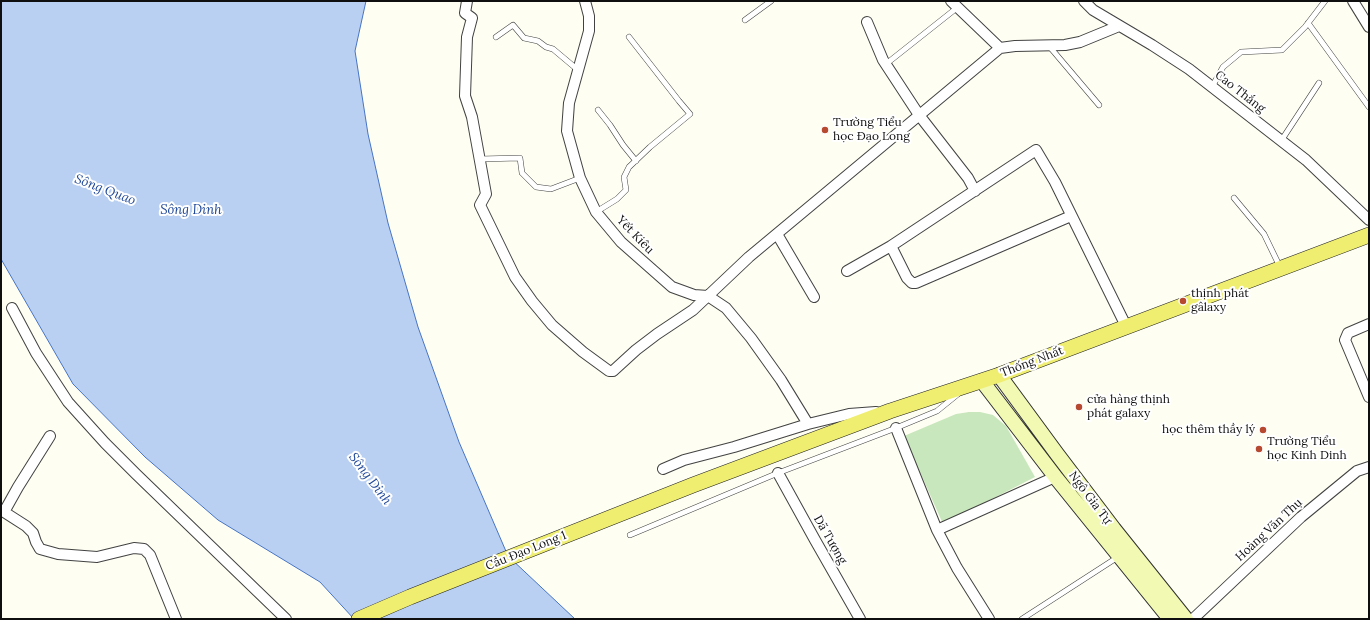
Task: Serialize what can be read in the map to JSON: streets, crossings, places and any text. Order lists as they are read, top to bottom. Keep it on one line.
{"streets":{"main road":["Thống Nhất","Ngô Gia Tự","Cầu Đạo Long 1"],"street":["Cao Thắng","Yết Kiêu","Hoàng Văn Thụ","Dã Tượng"]},"crossings":[["Thống Nhất","Ngô Gia Tự"],["Thống Nhất","Cầu Đạo Long 1"]],"water":["Sông Quao","Sông Dinh"],"places":["Trường Tiểu học Đạo Long","thịnh phát gâlaxy","cửa hàng thịnh phát galaxy","học thêm thầy lý","Trường Tiểu học Kinh Dinh"]}
